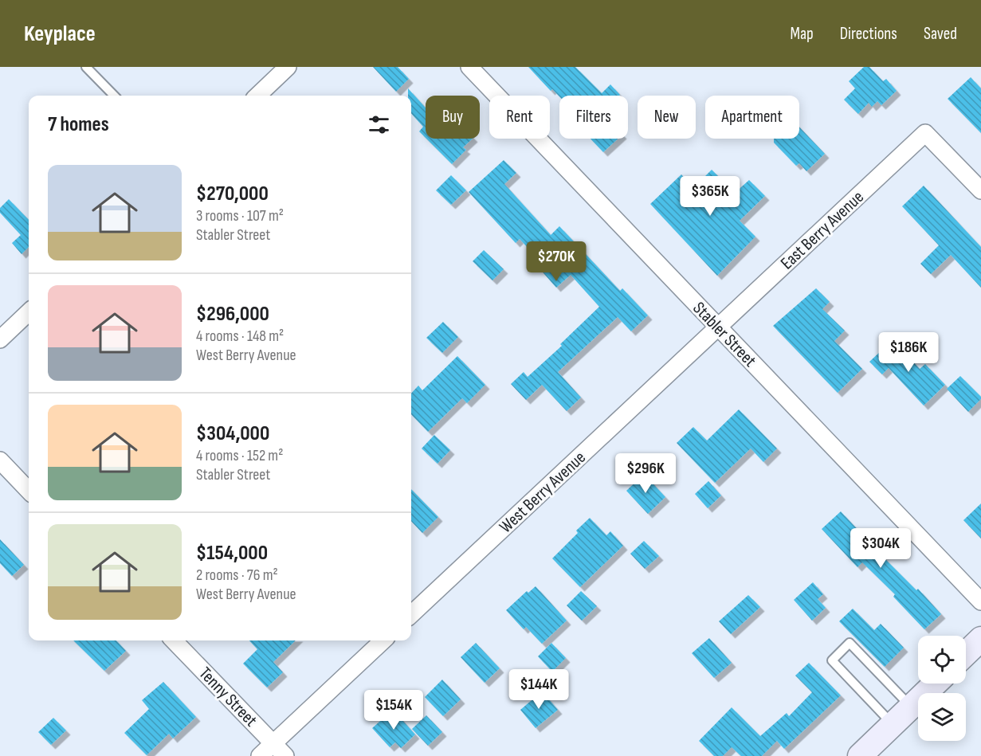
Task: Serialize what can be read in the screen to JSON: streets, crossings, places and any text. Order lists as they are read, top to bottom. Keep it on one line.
{"streets":{"street":["East Berry Avenue","Stabler Street","West Berry Avenue","Tenny Street"]},"crossings":[["East Berry Avenue","Stabler Street"],["East Berry Avenue","West Berry Avenue"],["Stabler Street","West Berry Avenue"]],"page":{"header":"Keyplace","nav":["Map","Directions","Saved"],"chip":["Buy","Rent","Filters","New","Apartment"],"heading":"7 homes","list":[{"name":"$270,000","note":"3 rooms · 107 m² · Stabler Street"},{"name":"$296,000","note":"4 rooms · 148 m² · West Berry Avenue"},{"name":"$304,000","note":"4 rooms · 152 m² · Stabler Street"},{"name":"$154,000","note":"2 rooms · 76 m² · West Berry Avenue"}],"price":["$365K","$270K","$186K","$296K","$304K","$144K","$154K"]}}
